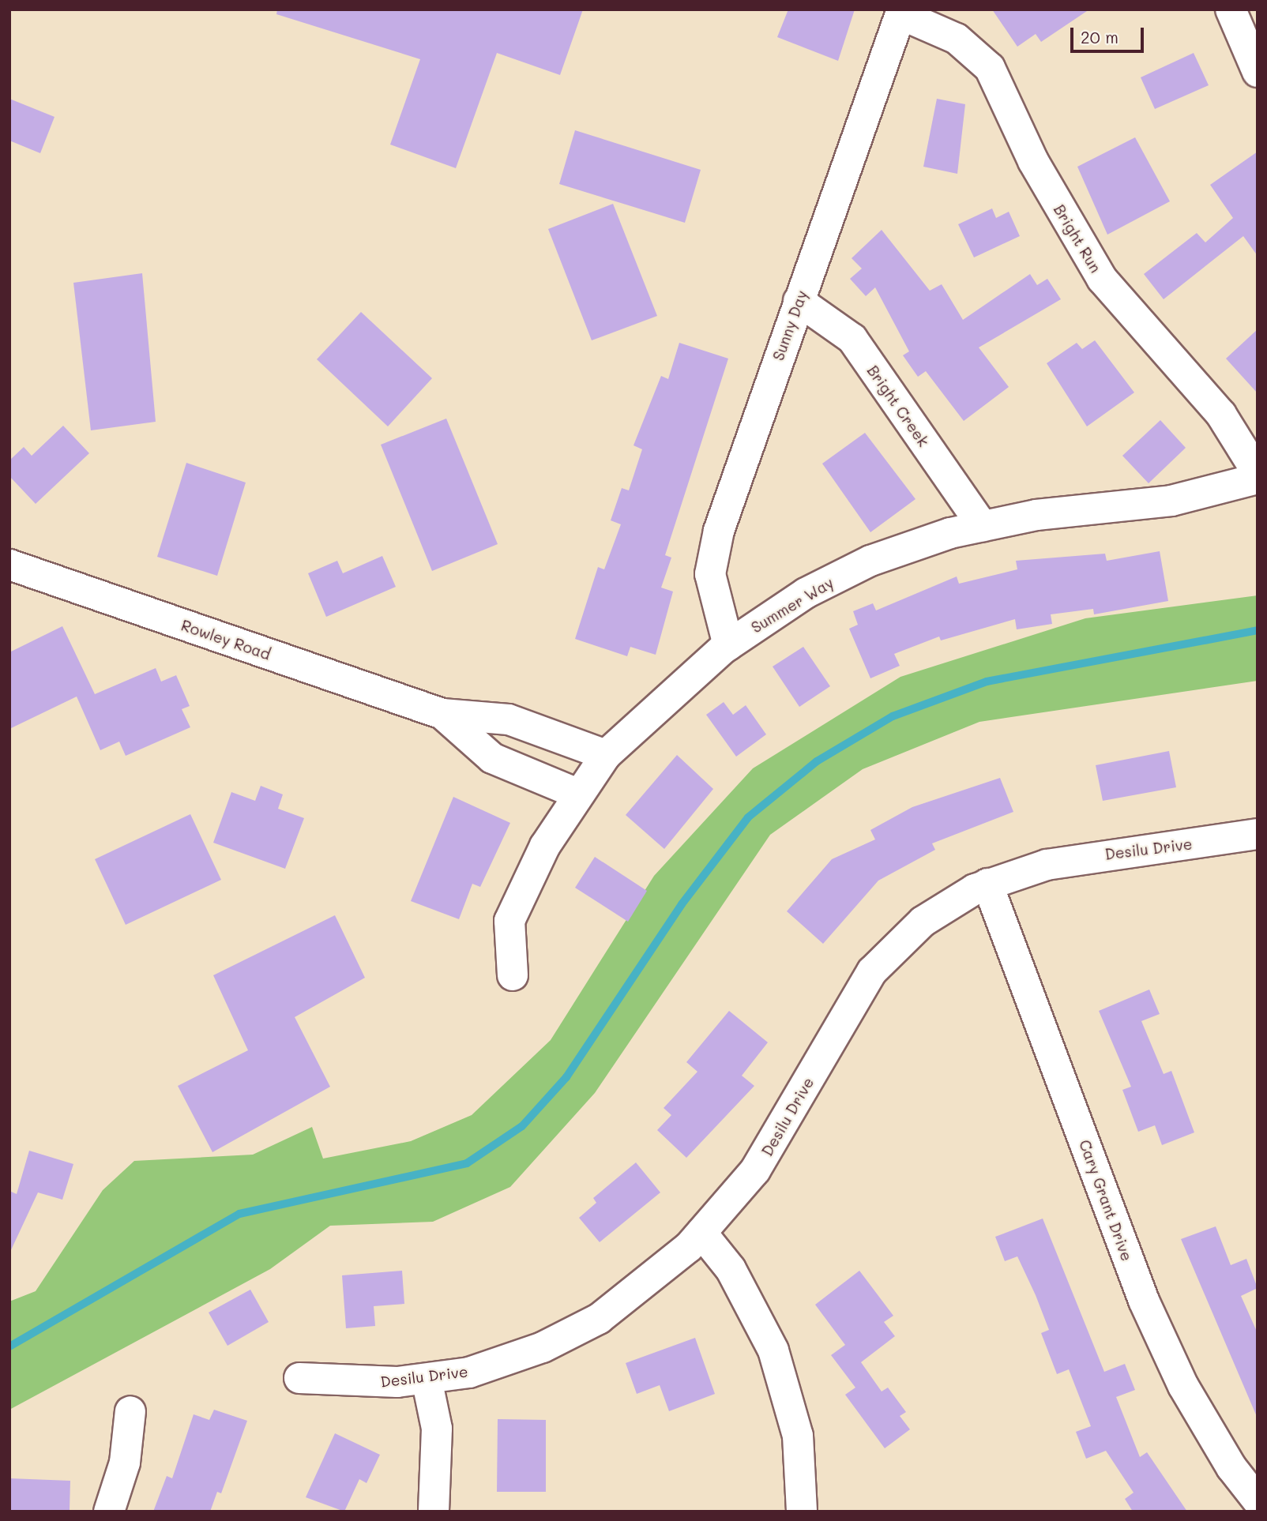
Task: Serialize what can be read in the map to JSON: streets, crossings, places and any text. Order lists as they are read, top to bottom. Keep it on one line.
{"streets":{"street":["Bright Run","Sunny Day","Bright Creek","Summer Way","Rowley Road","Desilu Drive","Cary Grant Drive"]},"crossings":[["Bright Run","Sunny Day"],["Sunny Day","Bright Creek"],["Sunny Day","Summer Way"],["Bright Creek","Summer Way"],["Summer Way","Rowley Road"],["Desilu Drive","Cary Grant Drive"]],"scale_bar":"20 m"}
